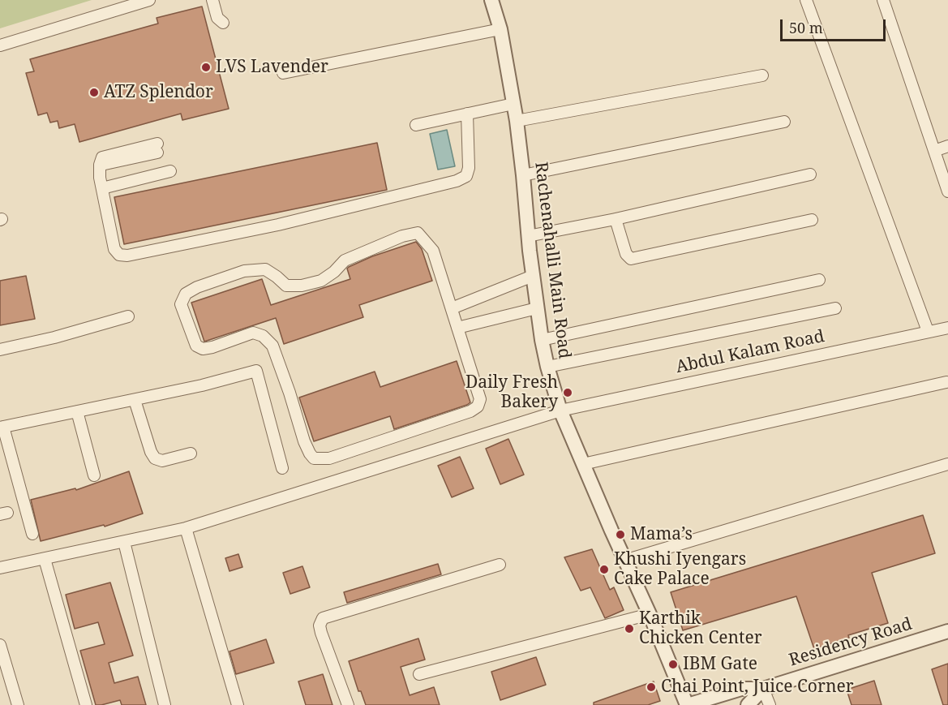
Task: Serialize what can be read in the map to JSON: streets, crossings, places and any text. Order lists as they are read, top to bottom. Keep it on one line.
{"streets":{"street":["Rachenahalli Main Road","Abdul Kalam Road","Residency Road"]},"crossings":[["Rachenahalli Main Road","Abdul Kalam Road"],["Rachenahalli Main Road","Residency Road"]],"places":["LVS Lavender","ATZ Splendor","Daily Fresh Bakery","Mama’s","Khushi Iyengars Cake Palace","Karthik Chicken Center","IBM Gate","Chai Point, Juice Corner"],"scale_bar":"50 m"}
